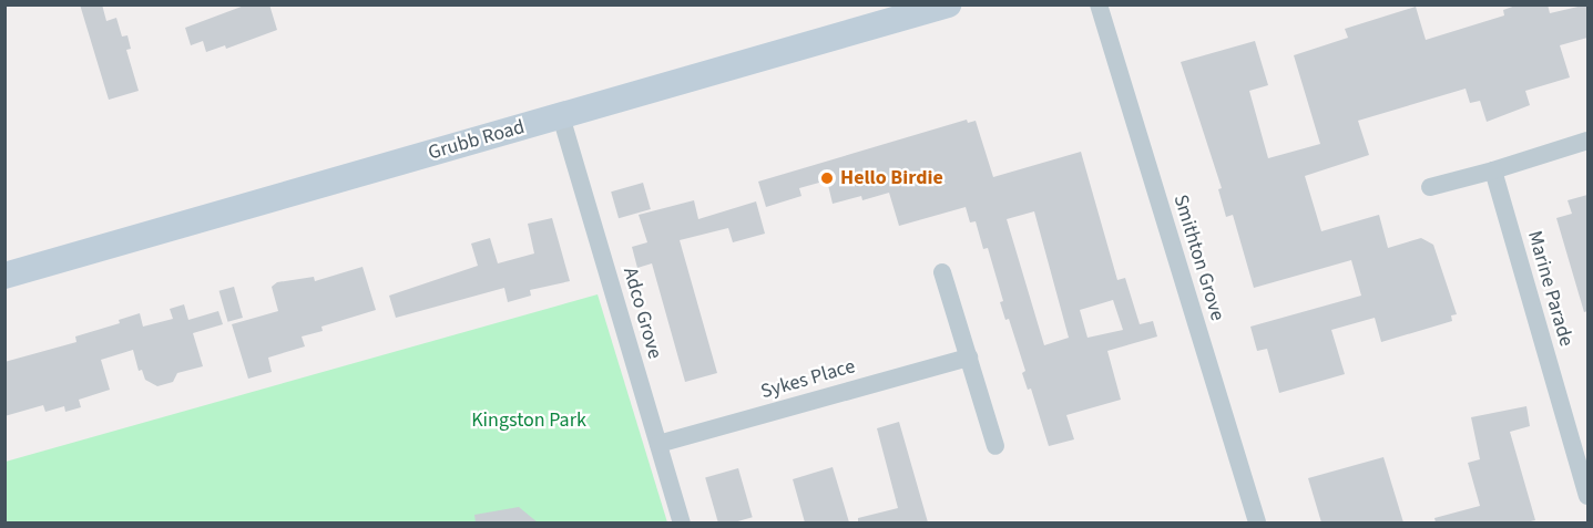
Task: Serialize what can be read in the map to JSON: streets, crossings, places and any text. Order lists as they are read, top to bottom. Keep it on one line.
{"streets":{"main road":["Grubb Road"],"street":["Smithton Grove","Marine Parade","Adco Grove","Sykes Place"]},"crossings":[["Grubb Road","Adco Grove"],["Adco Grove","Sykes Place"]],"parks":["Kingston Park"],"places":["Hello Birdie"]}
